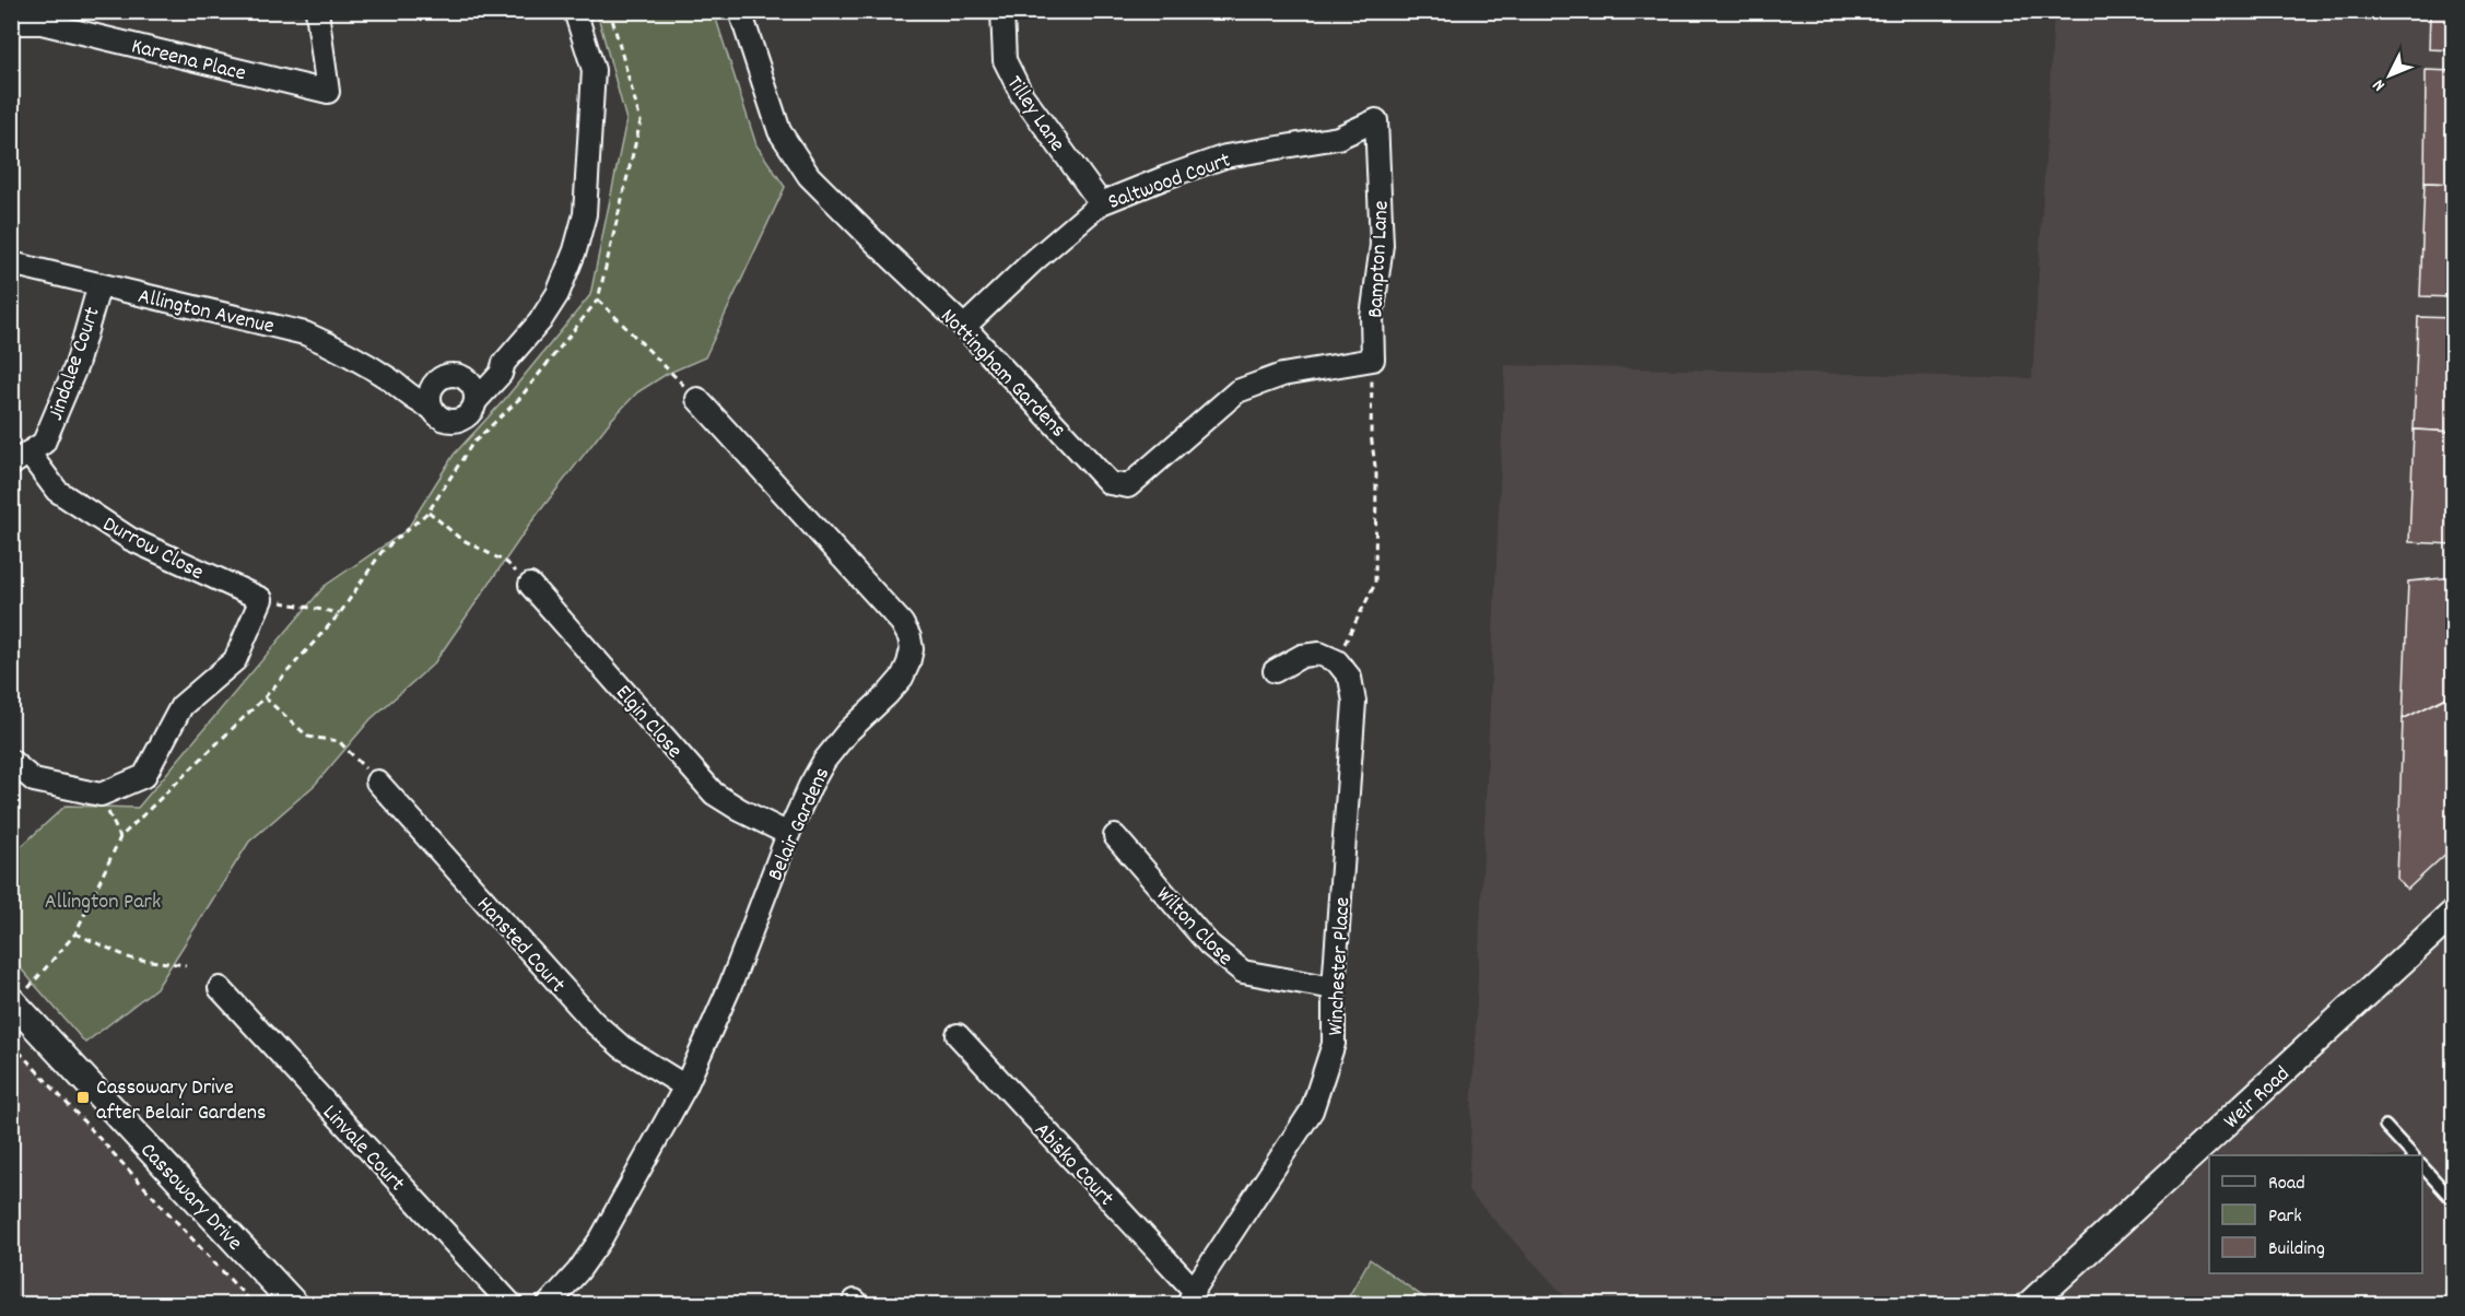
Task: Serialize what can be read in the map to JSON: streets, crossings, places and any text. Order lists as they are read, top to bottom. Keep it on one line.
{"streets":{"street":["Kareena Place","Tilley Lane","Saltwood Court","Bampton Lane","Allington Avenue","Jindalee Court","Nottingham Gardens","Durrow Close","Elgin Close","Belair Gardens","Wilton Close","Hansted Court","Winchester Place","Weir Road","Linvale Court","Abisko Court","Cassowary Drive"]},"crossings":[["Tilley Lane","Saltwood Court"],["Saltwood Court","Bampton Lane"],["Saltwood Court","Nottingham Gardens"],["Bampton Lane","Nottingham Gardens"],["Allington Avenue","Jindalee Court"],["Jindalee Court","Durrow Close"],["Elgin Close","Belair Gardens"],["Belair Gardens","Hansted Court"],["Wilton Close","Winchester Place"],["Winchester Place","Abisko Court"]],"parks":["Allington Park"],"places":{"transit":["Cassowary Drive after Belair Gardens"]},"legend":["Road","Park","Building"],"north":"bottom left"}
